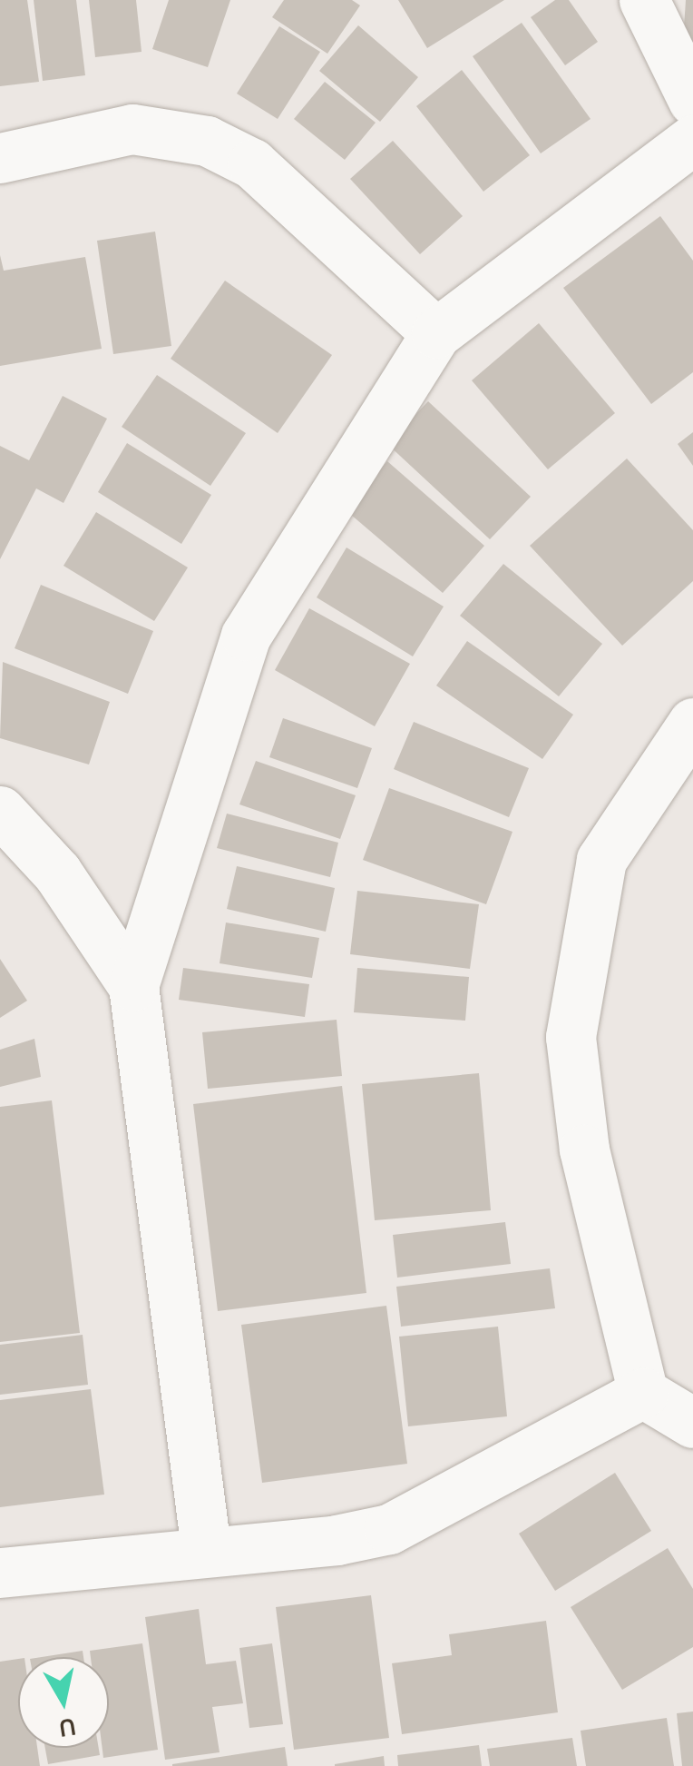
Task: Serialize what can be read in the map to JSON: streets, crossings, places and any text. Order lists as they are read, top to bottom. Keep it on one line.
{"north":"bottom"}
